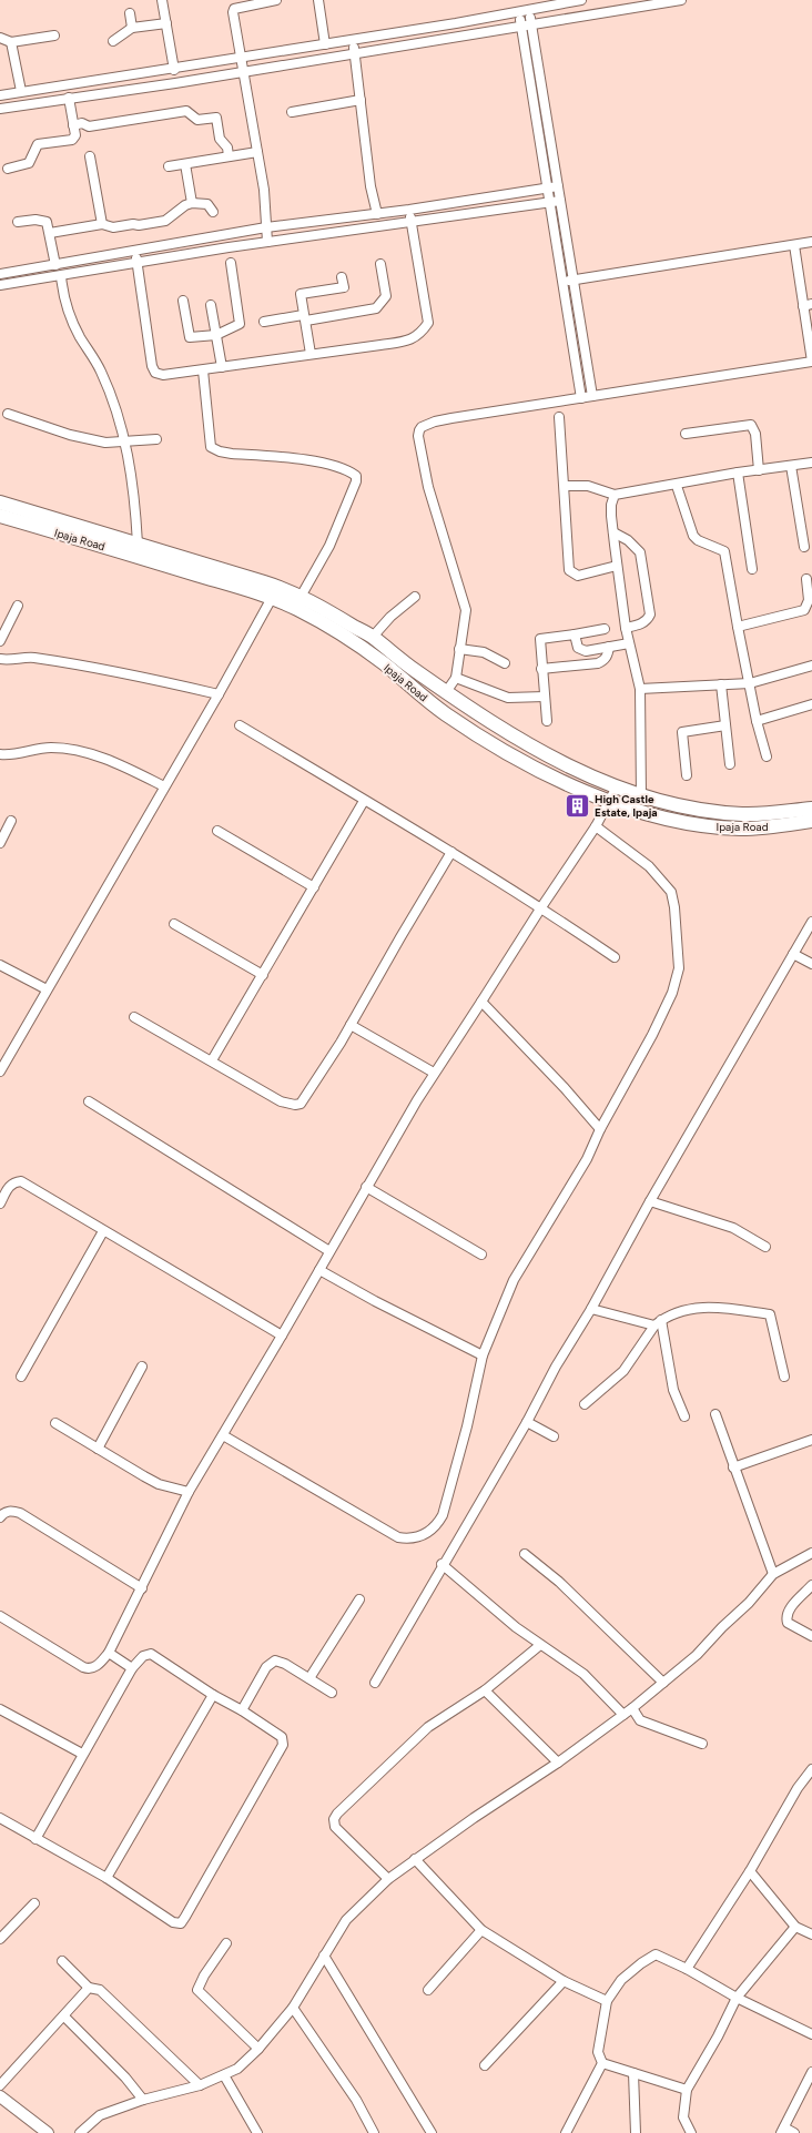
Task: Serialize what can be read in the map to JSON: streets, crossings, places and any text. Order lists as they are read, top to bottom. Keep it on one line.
{"streets":{"main road":["Ipaja Road"]},"places":{"building":["High Castle Estate, Ipaja"]}}
